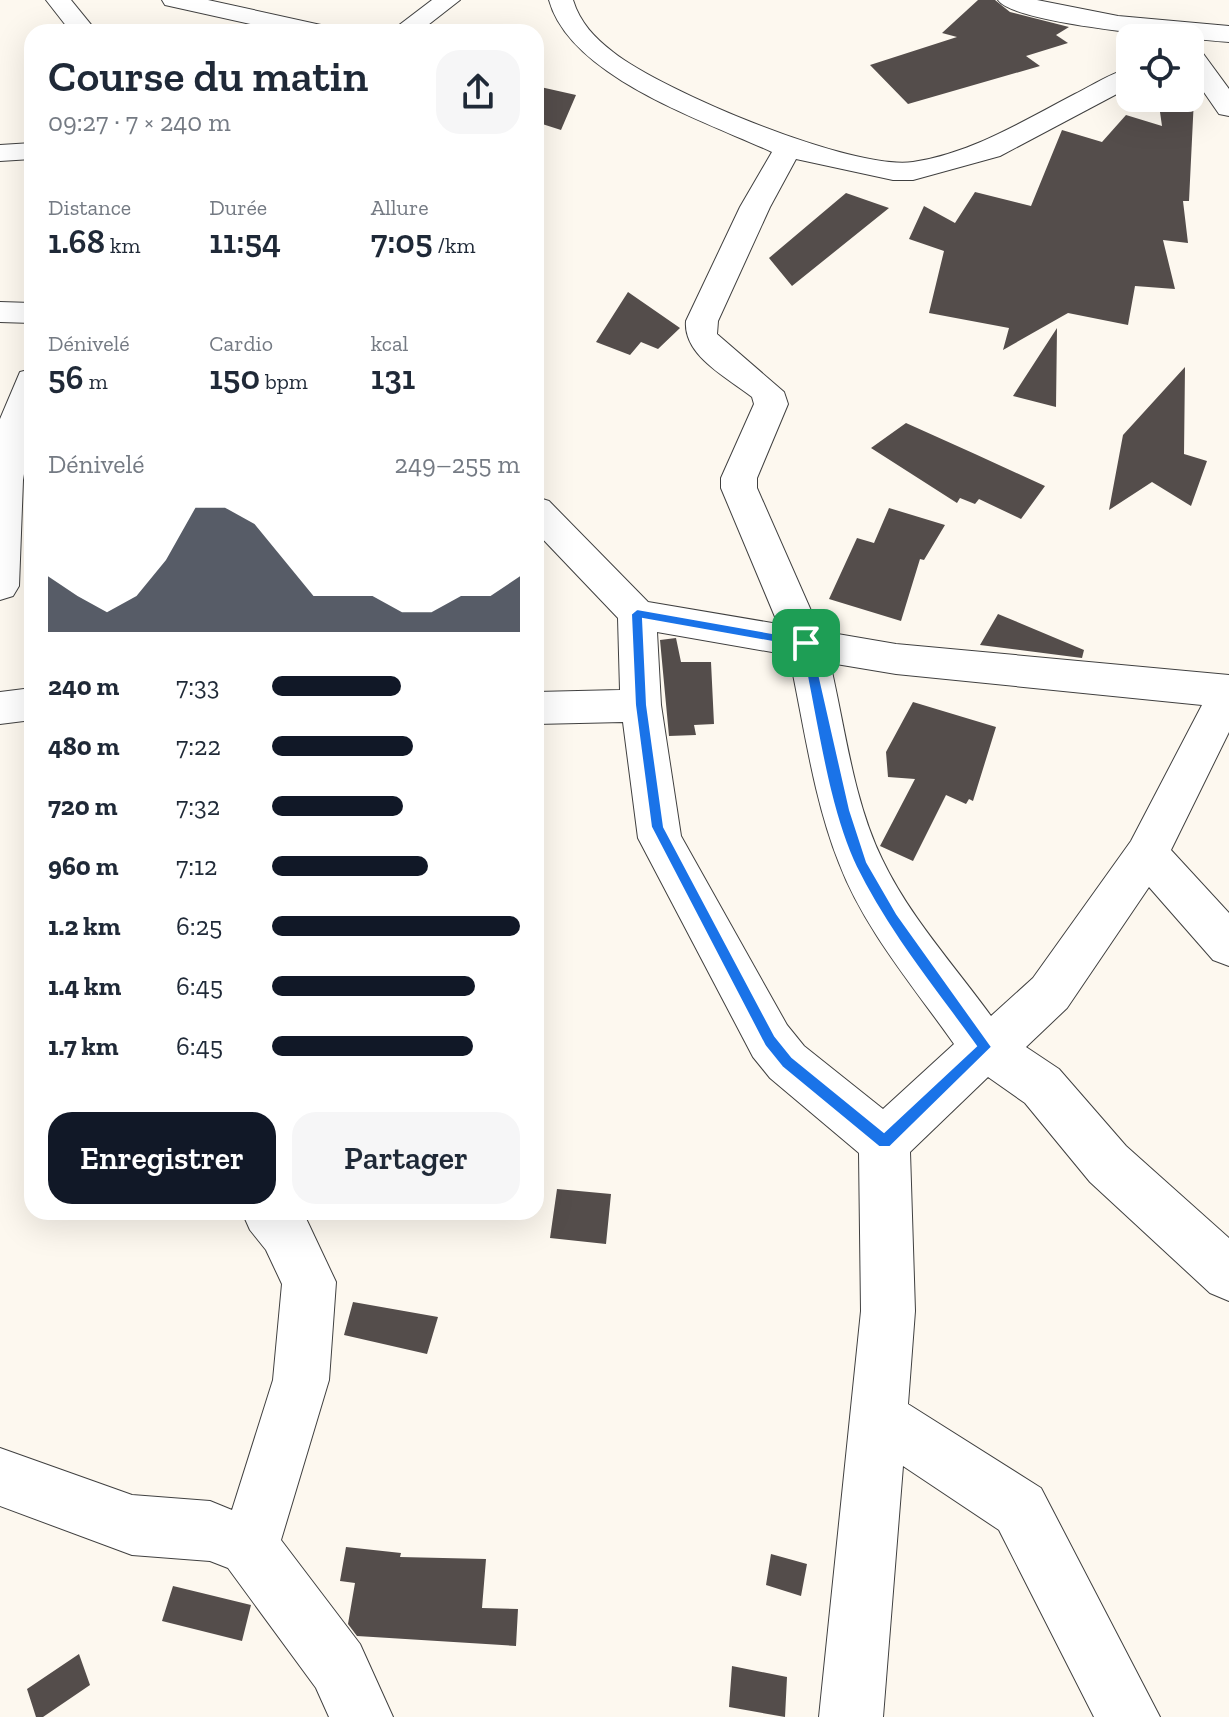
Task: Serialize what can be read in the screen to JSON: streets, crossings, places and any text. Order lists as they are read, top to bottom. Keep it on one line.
{"page":{"heading":["Course du matin","09:27 · 7 × 240 m"],"stats":[["Distance","1.68 km"],["Durée","11:54"],["Allure","7:05 /km"],["Dénivelé","56 m"],["Cardio","150 bpm"],["kcal","131"]],"chart":["Dénivelé","249–255 m"],"list":[{"name":"240 m","note":"7:33"},{"name":"480 m","note":"7:22"},{"name":"720 m","note":"7:32"},{"name":"960 m","note":"7:12"},{"name":"1.2 km","note":"6:25"},{"name":"1.4 km","note":"6:45"},{"name":"1.7 km","note":"6:45"}],"buttons":["Enregistrer","Partager"]}}
